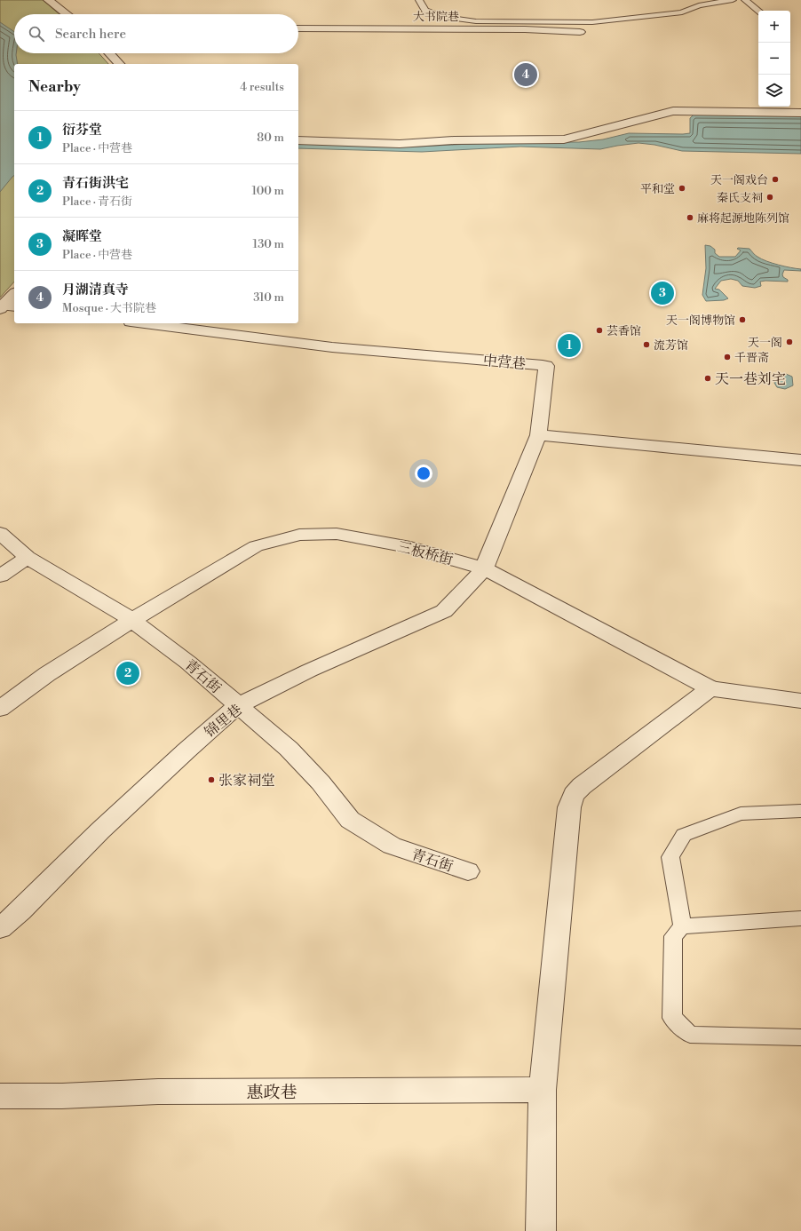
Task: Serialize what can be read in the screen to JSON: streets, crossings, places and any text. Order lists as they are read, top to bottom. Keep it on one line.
{"streets":{"street":["大书院巷","中营巷","三板桥街","青石街","锦里巷","惠政巷"]},"crossings":[["三板桥街","青石街"],["三板桥街","锦里巷"],["青石街","锦里巷"]],"places":["天一阁戏台","平和堂","秦氏支祠","麻将起源地陈列馆","天一阁博物馆","芸香馆","天一阁","流芳馆","千晋斋","天一巷刘宅","张家祠堂"],"page":{"map_buttons":["+","−"],"search":"Search here","pins":["4","3","1","2"],"heading":["Nearby","4 results"],"list":[{"mark":"1","name":"衍芬堂","note":"Place · 中营巷","value":"80 m"},{"mark":"2","name":"青石街洪宅","note":"Place · 青石街","value":"100 m"},{"mark":"3","name":"凝晖堂","note":"Place · 中营巷","value":"130 m"},{"mark":"4","name":"月湖清真寺","note":"Mosque · 大书院巷","value":"310 m"}]}}
